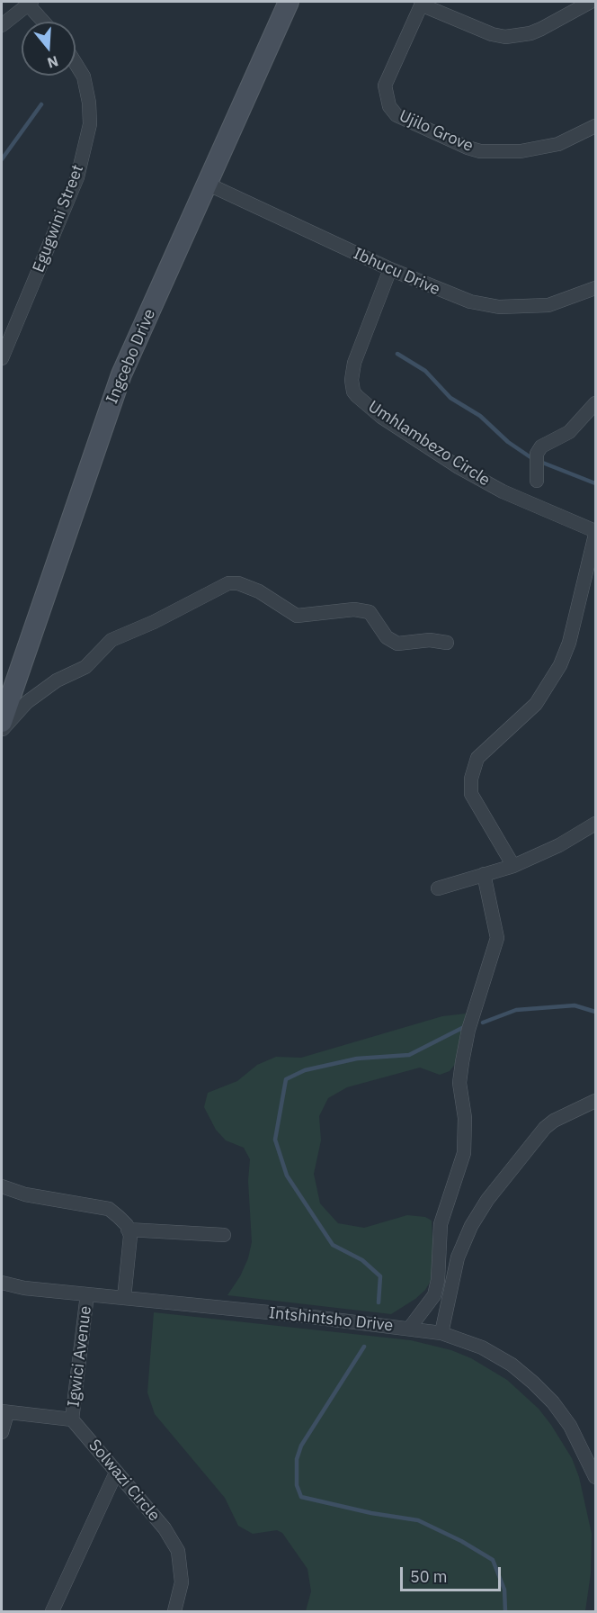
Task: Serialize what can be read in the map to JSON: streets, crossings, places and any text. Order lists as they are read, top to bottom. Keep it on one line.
{"streets":{"main road":["Ingcebo Drive"],"street":["Ujilo Grove","Egugwini Street","Ibhucu Drive","Umhlambezo Circle","Intshintsho Drive","Igwici Avenue","Solwazi Circle"]},"crossings":[["Ibhucu Drive","Ingcebo Drive"],["Ibhucu Drive","Umhlambezo Circle"],["Intshintsho Drive","Igwici Avenue"],["Igwici Avenue","Solwazi Circle"]],"scale_bar":"50 m","north":"bottom"}
